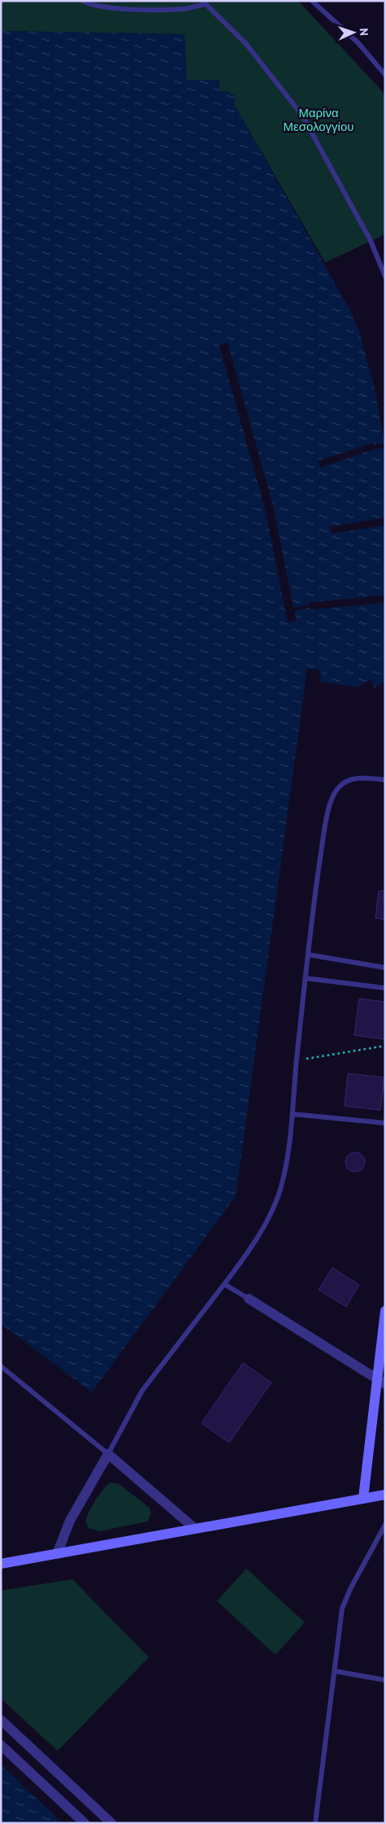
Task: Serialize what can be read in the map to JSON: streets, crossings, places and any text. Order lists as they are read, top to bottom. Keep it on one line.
{"parks":["Μαρίνα Μεσολογγίου"],"north":"right"}
